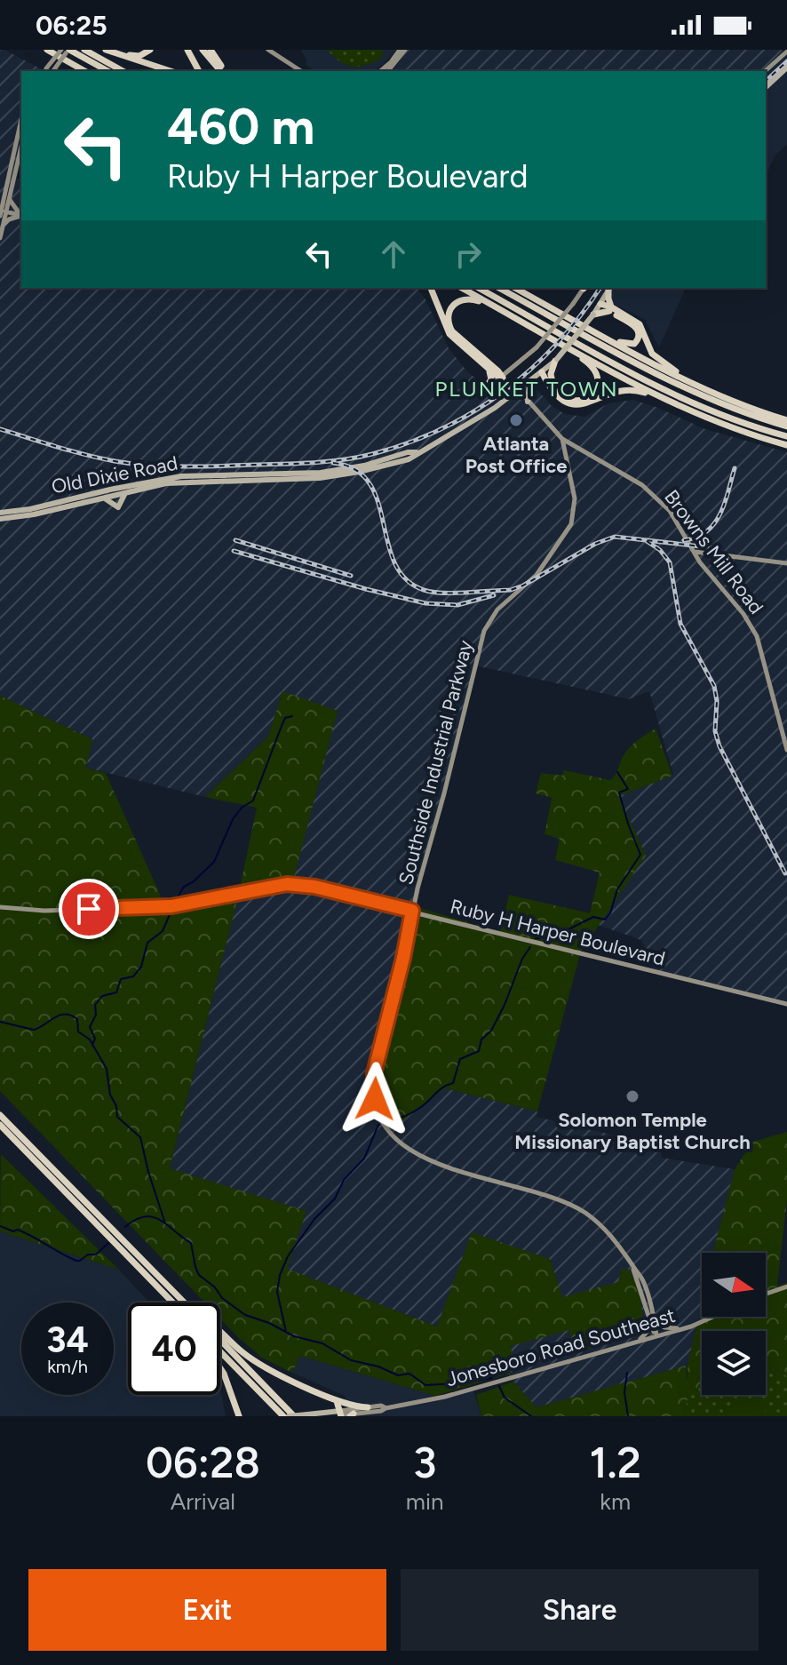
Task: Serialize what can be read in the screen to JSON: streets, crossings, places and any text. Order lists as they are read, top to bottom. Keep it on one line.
{"streets":{"main road":["Old Dixie Road","Jonesboro Road Southeast"],"street":["Browns Mill Road","Southside Industrial Parkway","Ruby H Harper Boulevard"]},"crossings":[["Browns Mill Road","Southside Industrial Parkway"],["Southside Industrial Parkway","Ruby H Harper Boulevard"],["Southside Industrial Parkway","Jonesboro Road Southeast"]],"districts":["PLUNKET TOWN"],"places":["Atlanta Post Office","Solomon Temple Missionary Baptist Church"],"north":"right","page":{"status":"06:25","turn":["460 m","Ruby H Harper Boulevard"],"speed":"34 km/h","limit":"40","eta":["06:28","Arrival","3","min","1.2","km"],"buttons":["Exit","Share"]}}
